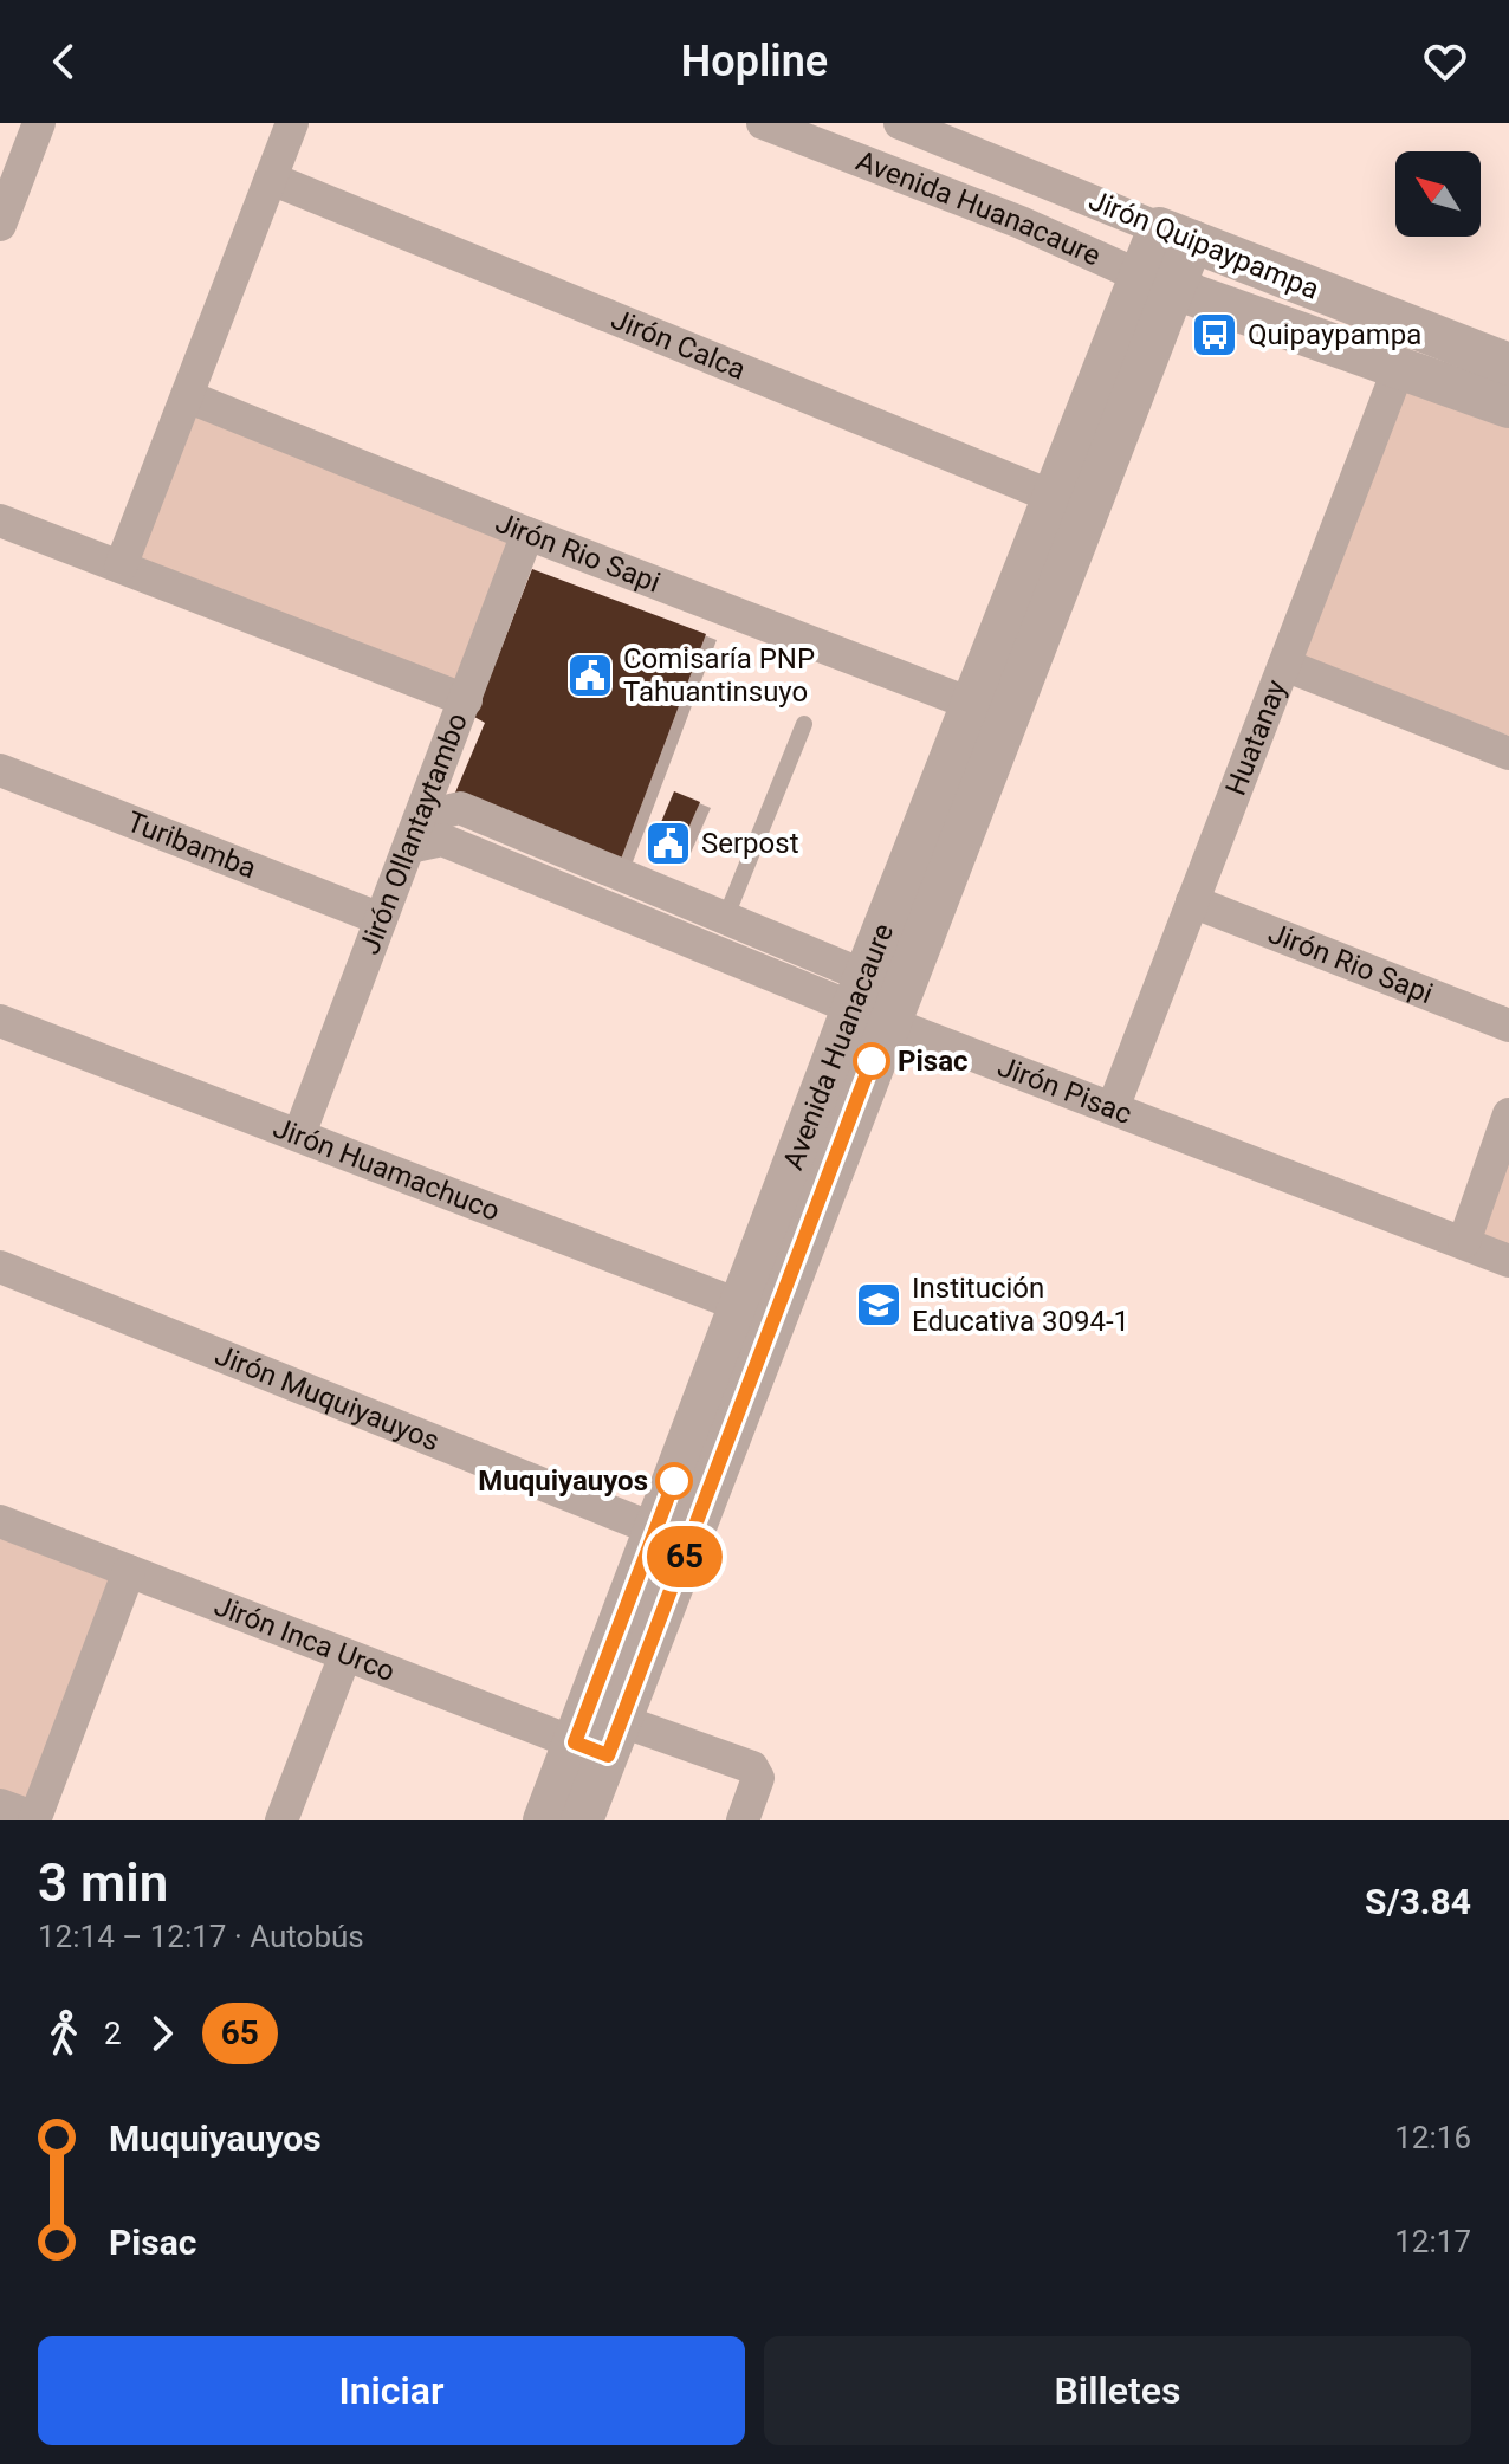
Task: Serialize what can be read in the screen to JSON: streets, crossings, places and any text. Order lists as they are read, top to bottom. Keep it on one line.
{"streets":{"street":["Avenida Huanacaure","Jirón Quipaypampa","Jirón Calca","Jirón Rio Sapi","Huatanay","Jirón Ollantaytambo","Turibamba","Jirón Pisac","Jirón Huamachuco","Jirón Muquiyauyos","Jirón Inca Urco"]},"crossings":[["Avenida Huanacaure","Jirón Quipaypampa"],["Avenida Huanacaure","Jirón Calca"],["Avenida Huanacaure","Jirón Rio Sapi"],["Avenida Huanacaure","Jirón Pisac"],["Avenida Huanacaure","Jirón Huamachuco"],["Avenida Huanacaure","Jirón Muquiyauyos"],["Avenida Huanacaure","Jirón Inca Urco"],["Jirón Quipaypampa","Huatanay"],["Jirón Rio Sapi","Huatanay"],["Jirón Rio Sapi","Jirón Ollantaytambo"],["Huatanay","Jirón Pisac"],["Jirón Ollantaytambo","Turibamba"],["Jirón Ollantaytambo","Jirón Pisac"],["Jirón Ollantaytambo","Jirón Huamachuco"]],"places":{"bus stop":["Quipaypampa"],"public building":["Comisaría PNP Tahuantinsuyo","Serpost"],"other":["Pisac","Muquiyauyos"],"school or university":["Institución Educativa 3094-1"]},"lines":["bus line 65"],"north":"top left","page":{"header":"Hopline","on_map":"65","heading":["3 min","12:14 – 12:17 · Autobús","S/3.84"],"legs":["2","65"],"list":[{"name":"Muquiyauyos","value":"12:16"},{"name":"Pisac","value":"12:17"}],"buttons":["Iniciar","Billetes"]}}
